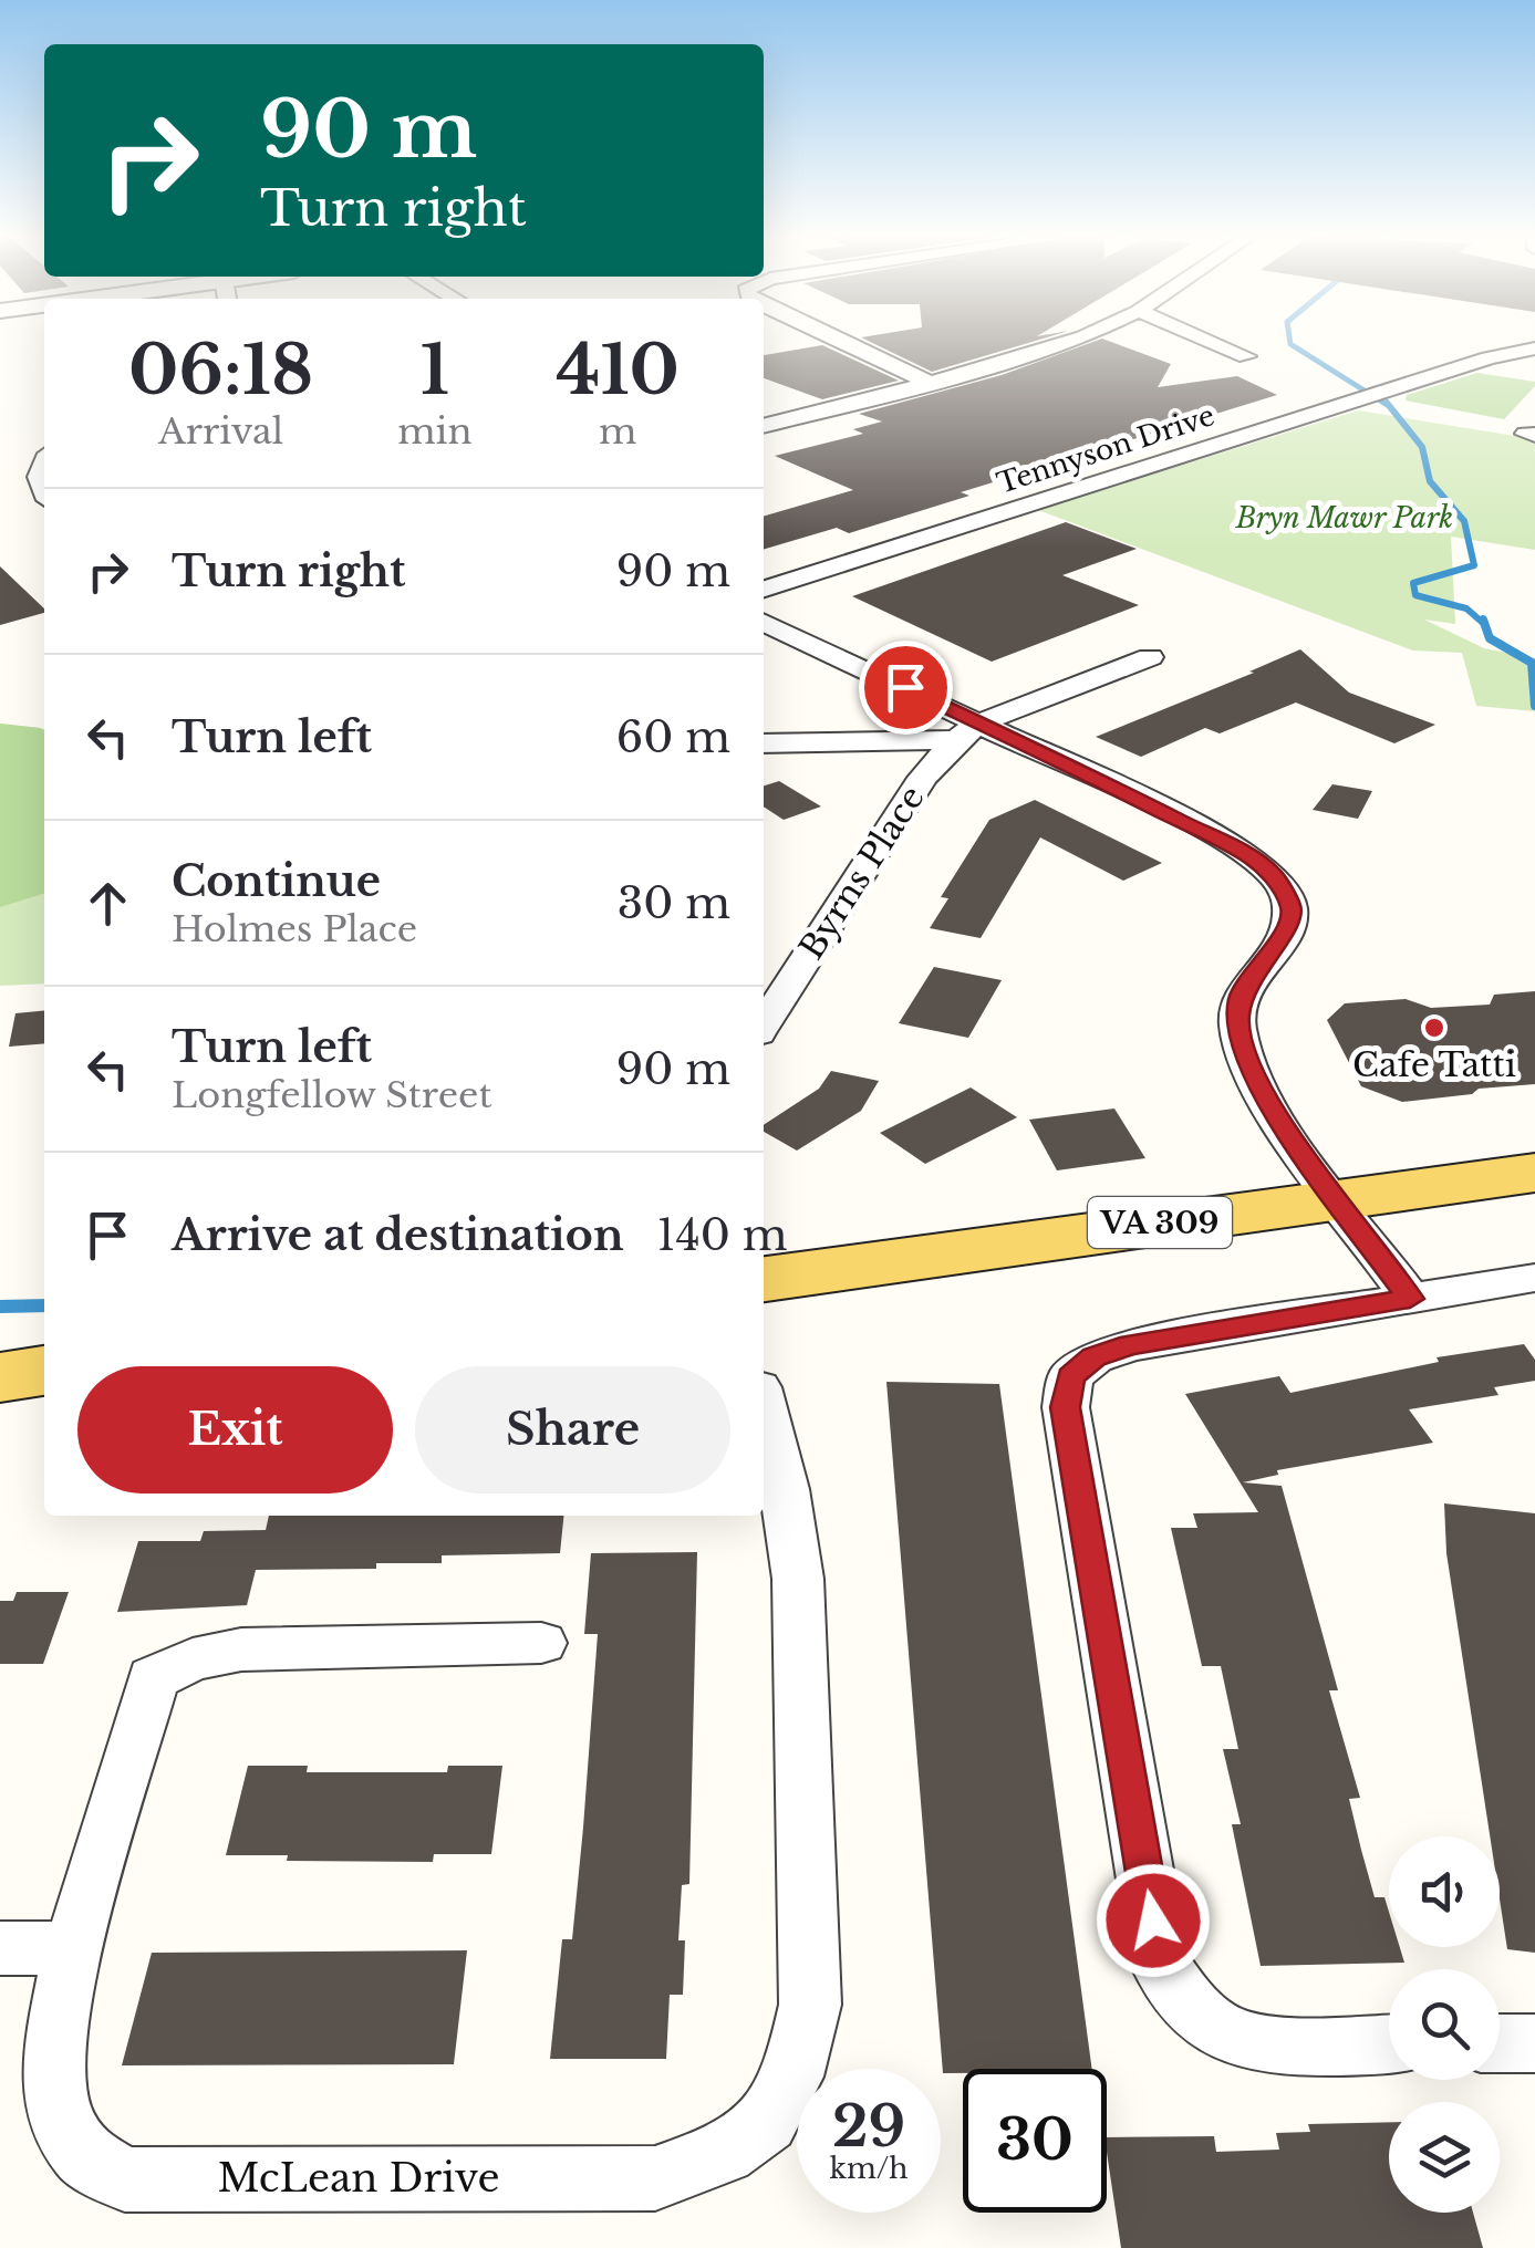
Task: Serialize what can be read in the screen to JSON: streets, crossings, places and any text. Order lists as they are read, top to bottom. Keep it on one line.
{"streets":{"main road":["VA 309"],"street":["Tennyson Drive","Byrns Place","McLean Drive"]},"parks":["Bryn Mawr Park"],"places":["Cafe Tatti"],"page":{"turn":["90 m","Turn right"],"eta":["06:18","Arrival","1","min","410","m"],"list":[{"name":"Turn right","value":"90 m"},{"name":"Turn left","value":"60 m"},{"name":"Continue","note":"Holmes Place","value":"30 m"},{"name":"Turn left","note":"Longfellow Street","value":"90 m"},{"name":"Arrive at destination","value":"140 m"}],"buttons":["Exit","Share"],"speed":"29 km/h","limit":"30"}}
